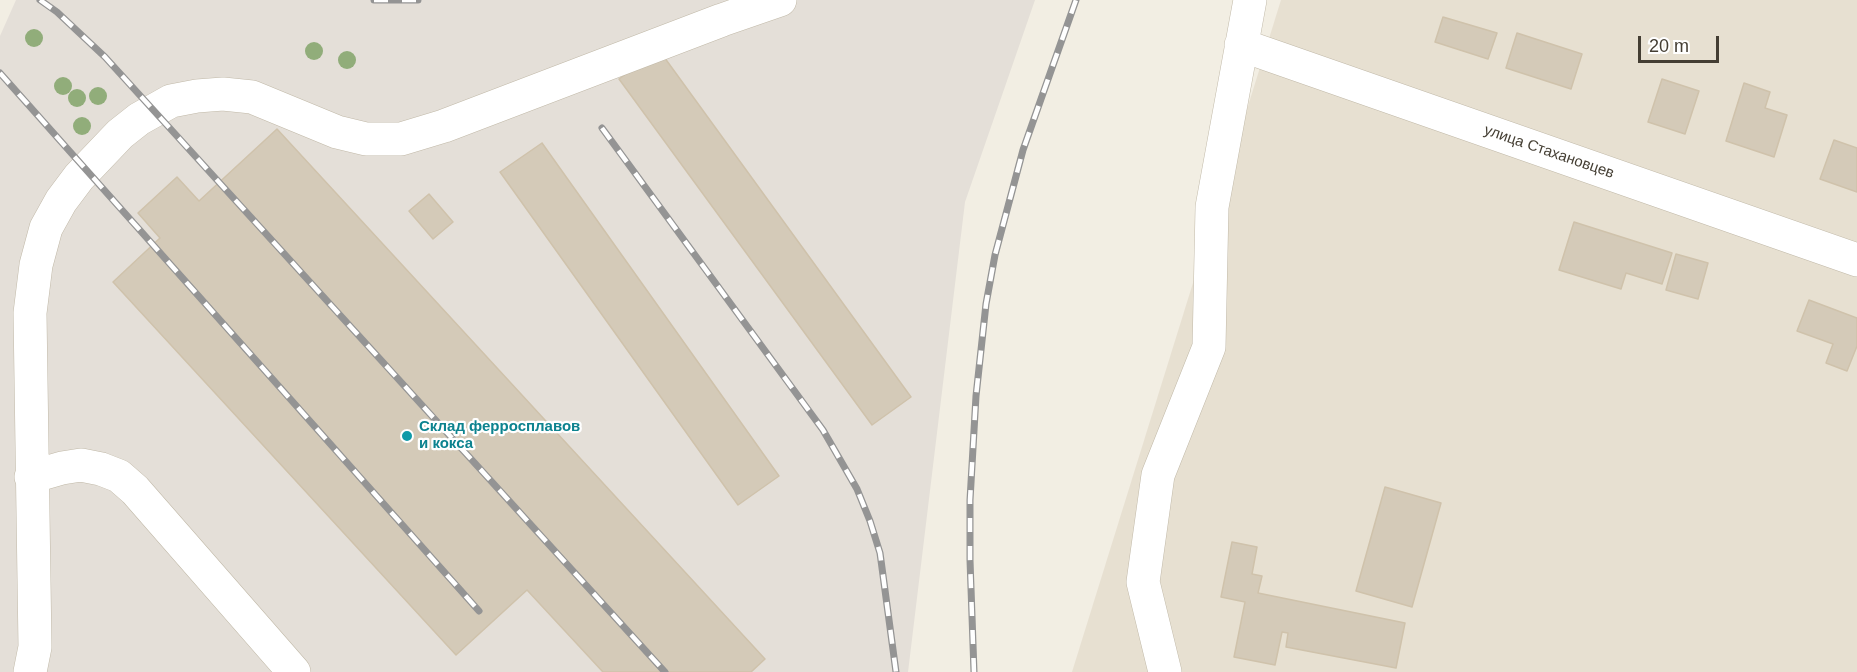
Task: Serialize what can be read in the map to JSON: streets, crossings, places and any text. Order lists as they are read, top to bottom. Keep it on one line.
{"streets":{"street":["улица Стахановцев"]},"places":["Склад ферросплавов и кокса"],"scale_bar":"20 m"}
